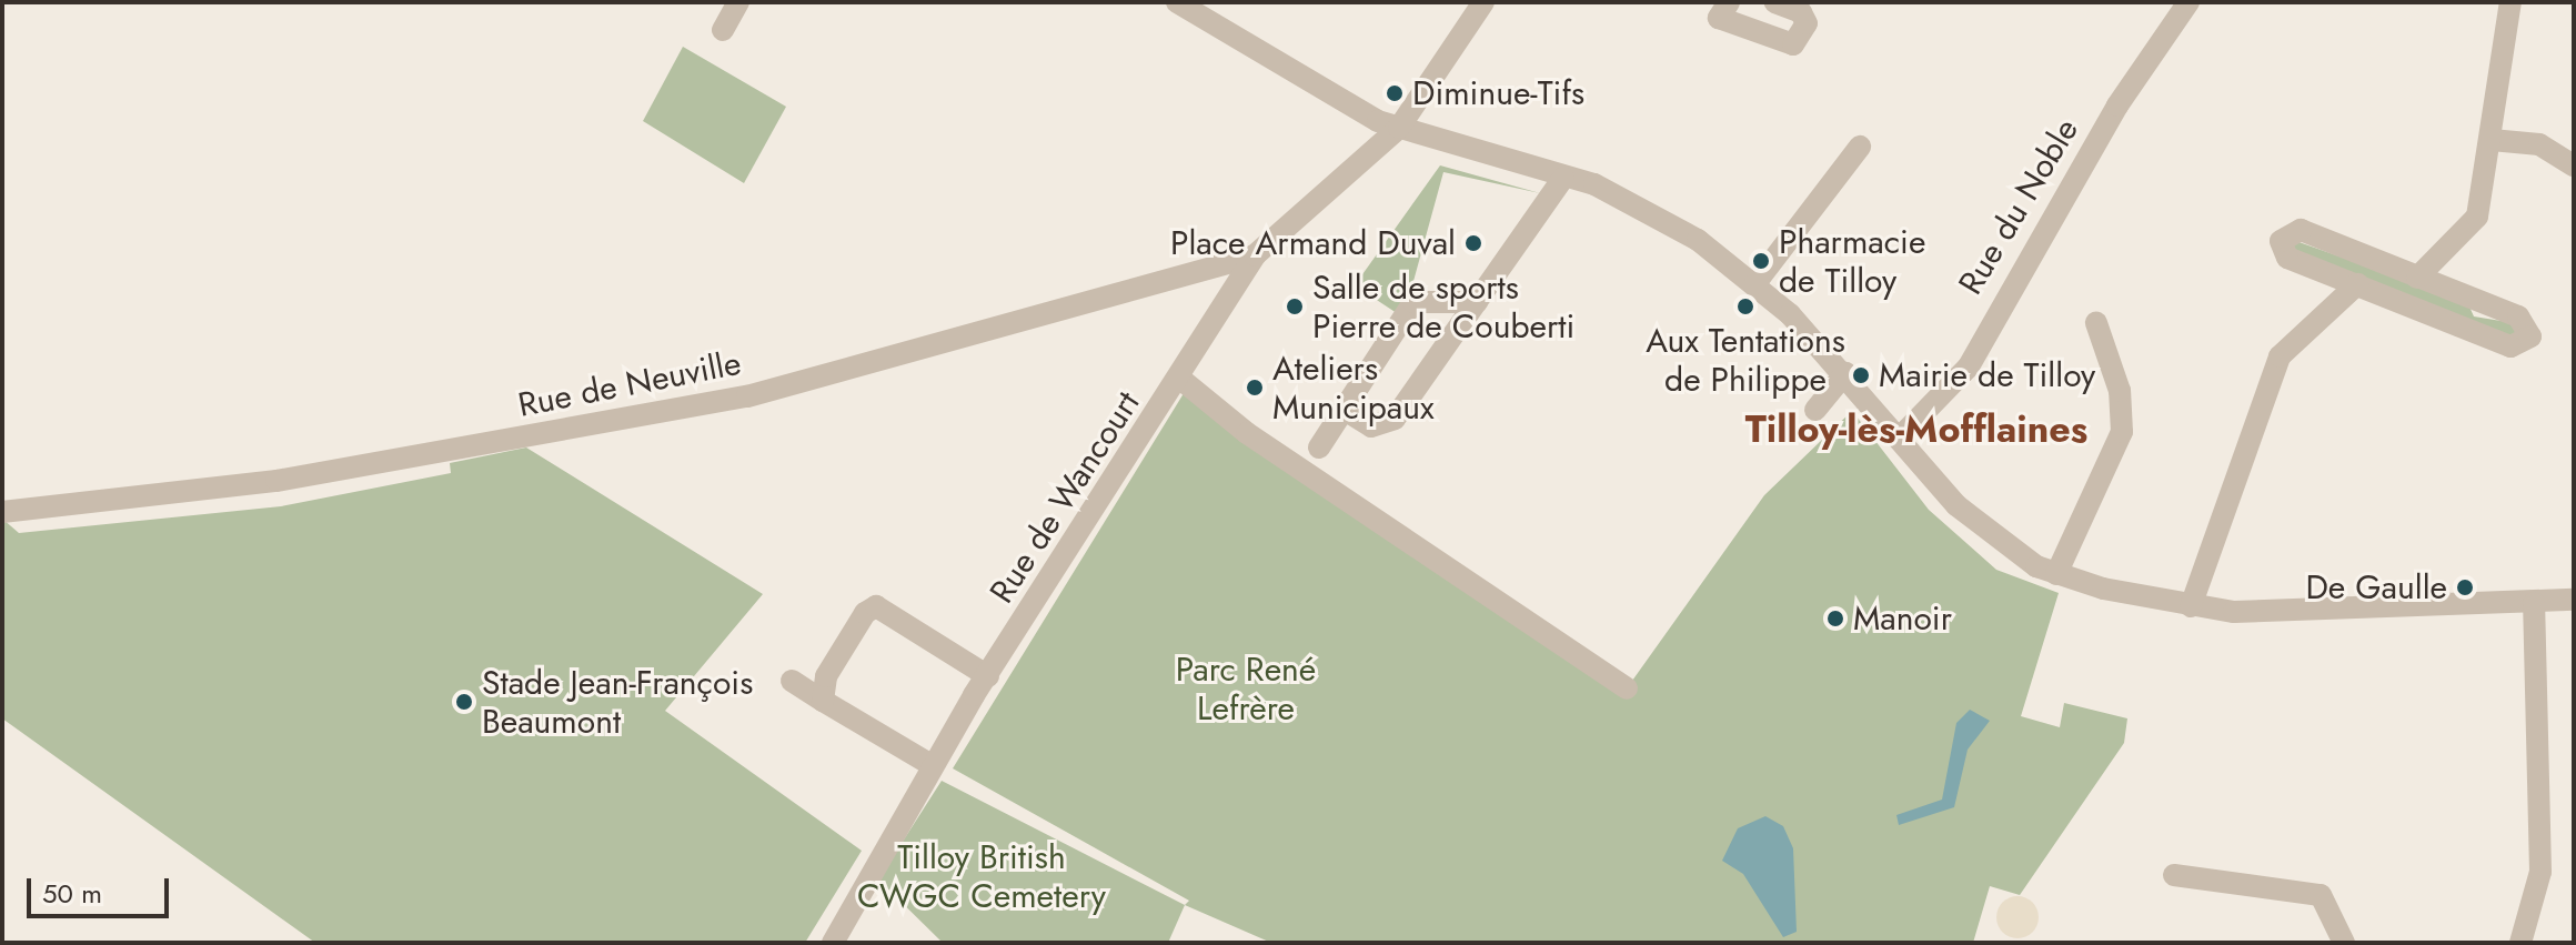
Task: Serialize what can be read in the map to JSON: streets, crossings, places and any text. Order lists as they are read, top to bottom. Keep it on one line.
{"streets":{"street":["Rue du Noble","Rue de Neuville","Rue de Wancourt"]},"crossings":[["Rue de Neuville","Rue de Wancourt"]],"districts":["Tilloy-lès-Mofflaines"],"parks":["Parc René Lefrère","Tilloy British CWGC Cemetery"],"places":["Diminue-Tifs","Place Armand Duval","Pharmacie de Tilloy","Salle de sports Pierre de Couberti","Aux Tentations de Philippe","Mairie de Tilloy","Ateliers Municipaux","De Gaulle","Manoir","Stade Jean-François Beaumont"],"scale_bar":"50 m"}
